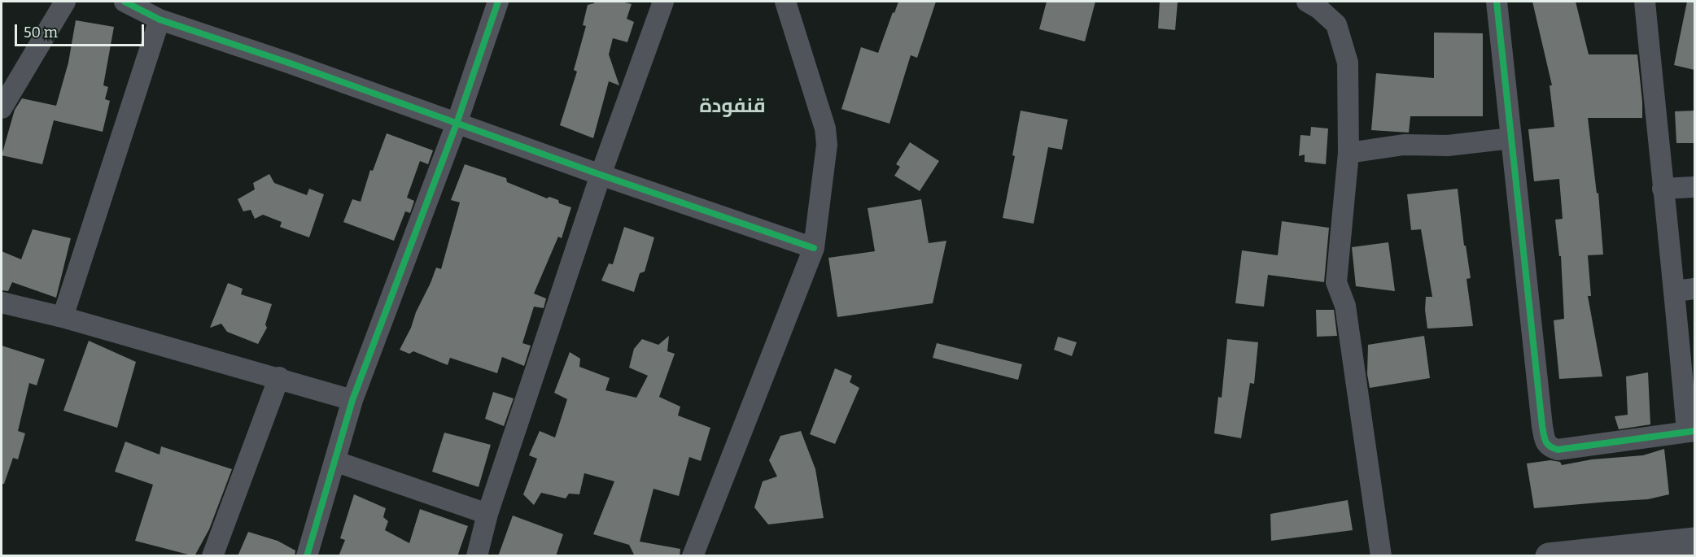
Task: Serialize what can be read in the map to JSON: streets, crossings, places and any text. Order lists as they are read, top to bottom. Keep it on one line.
{"districts":["قنفودة"],"scale_bar":"50 m"}
